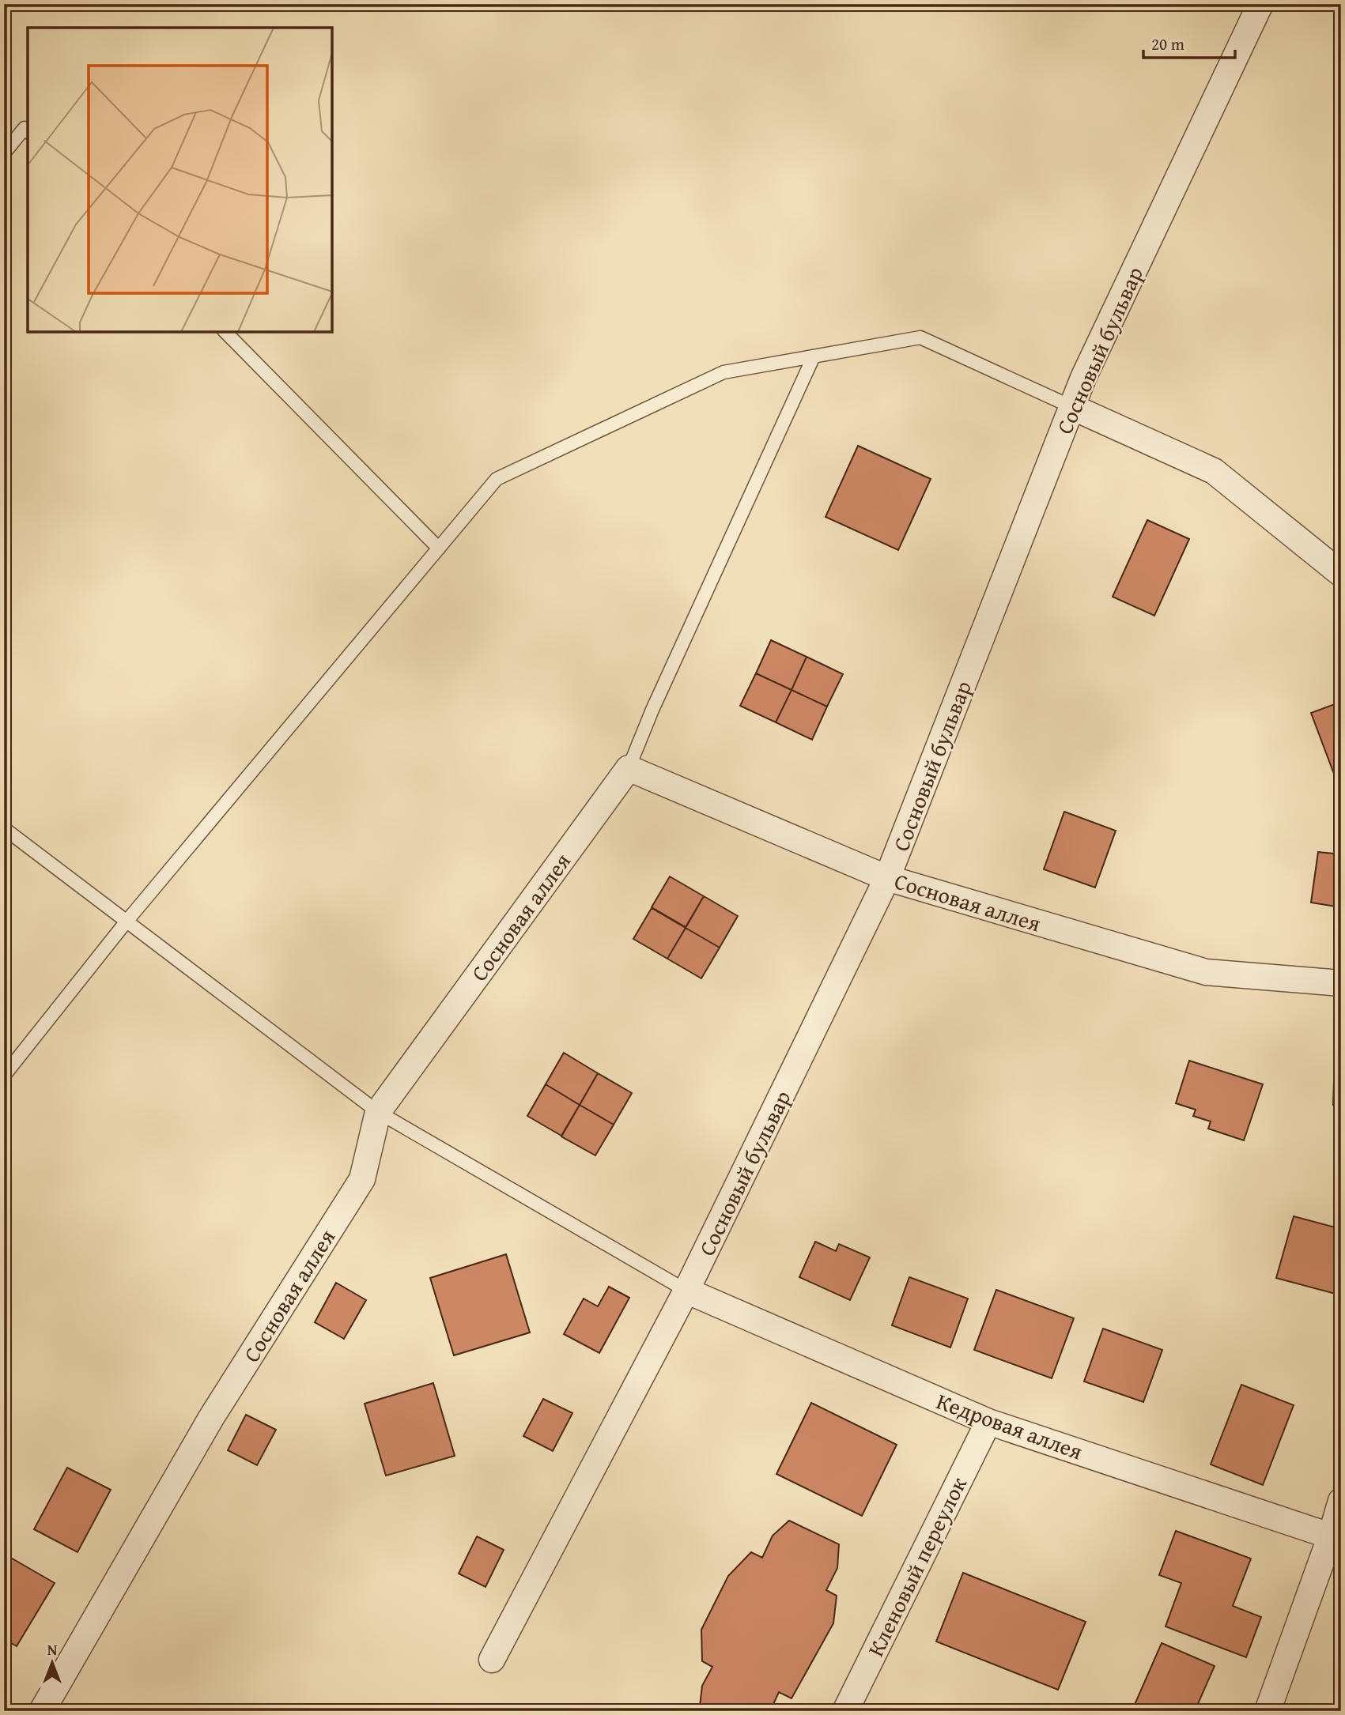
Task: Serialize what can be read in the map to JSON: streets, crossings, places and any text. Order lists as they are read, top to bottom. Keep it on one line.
{"streets":{"street":["Сосновый бульвар","Сосновая аллея","Кедровая аллея","Кленовый переулок"]},"crossings":[["Сосновый бульвар","Сосновая аллея"],["Сосновый бульвар","Кедровая аллея"],["Кедровая аллея","Кленовый переулок"]],"scale_bar":"20 m","north":"top"}
